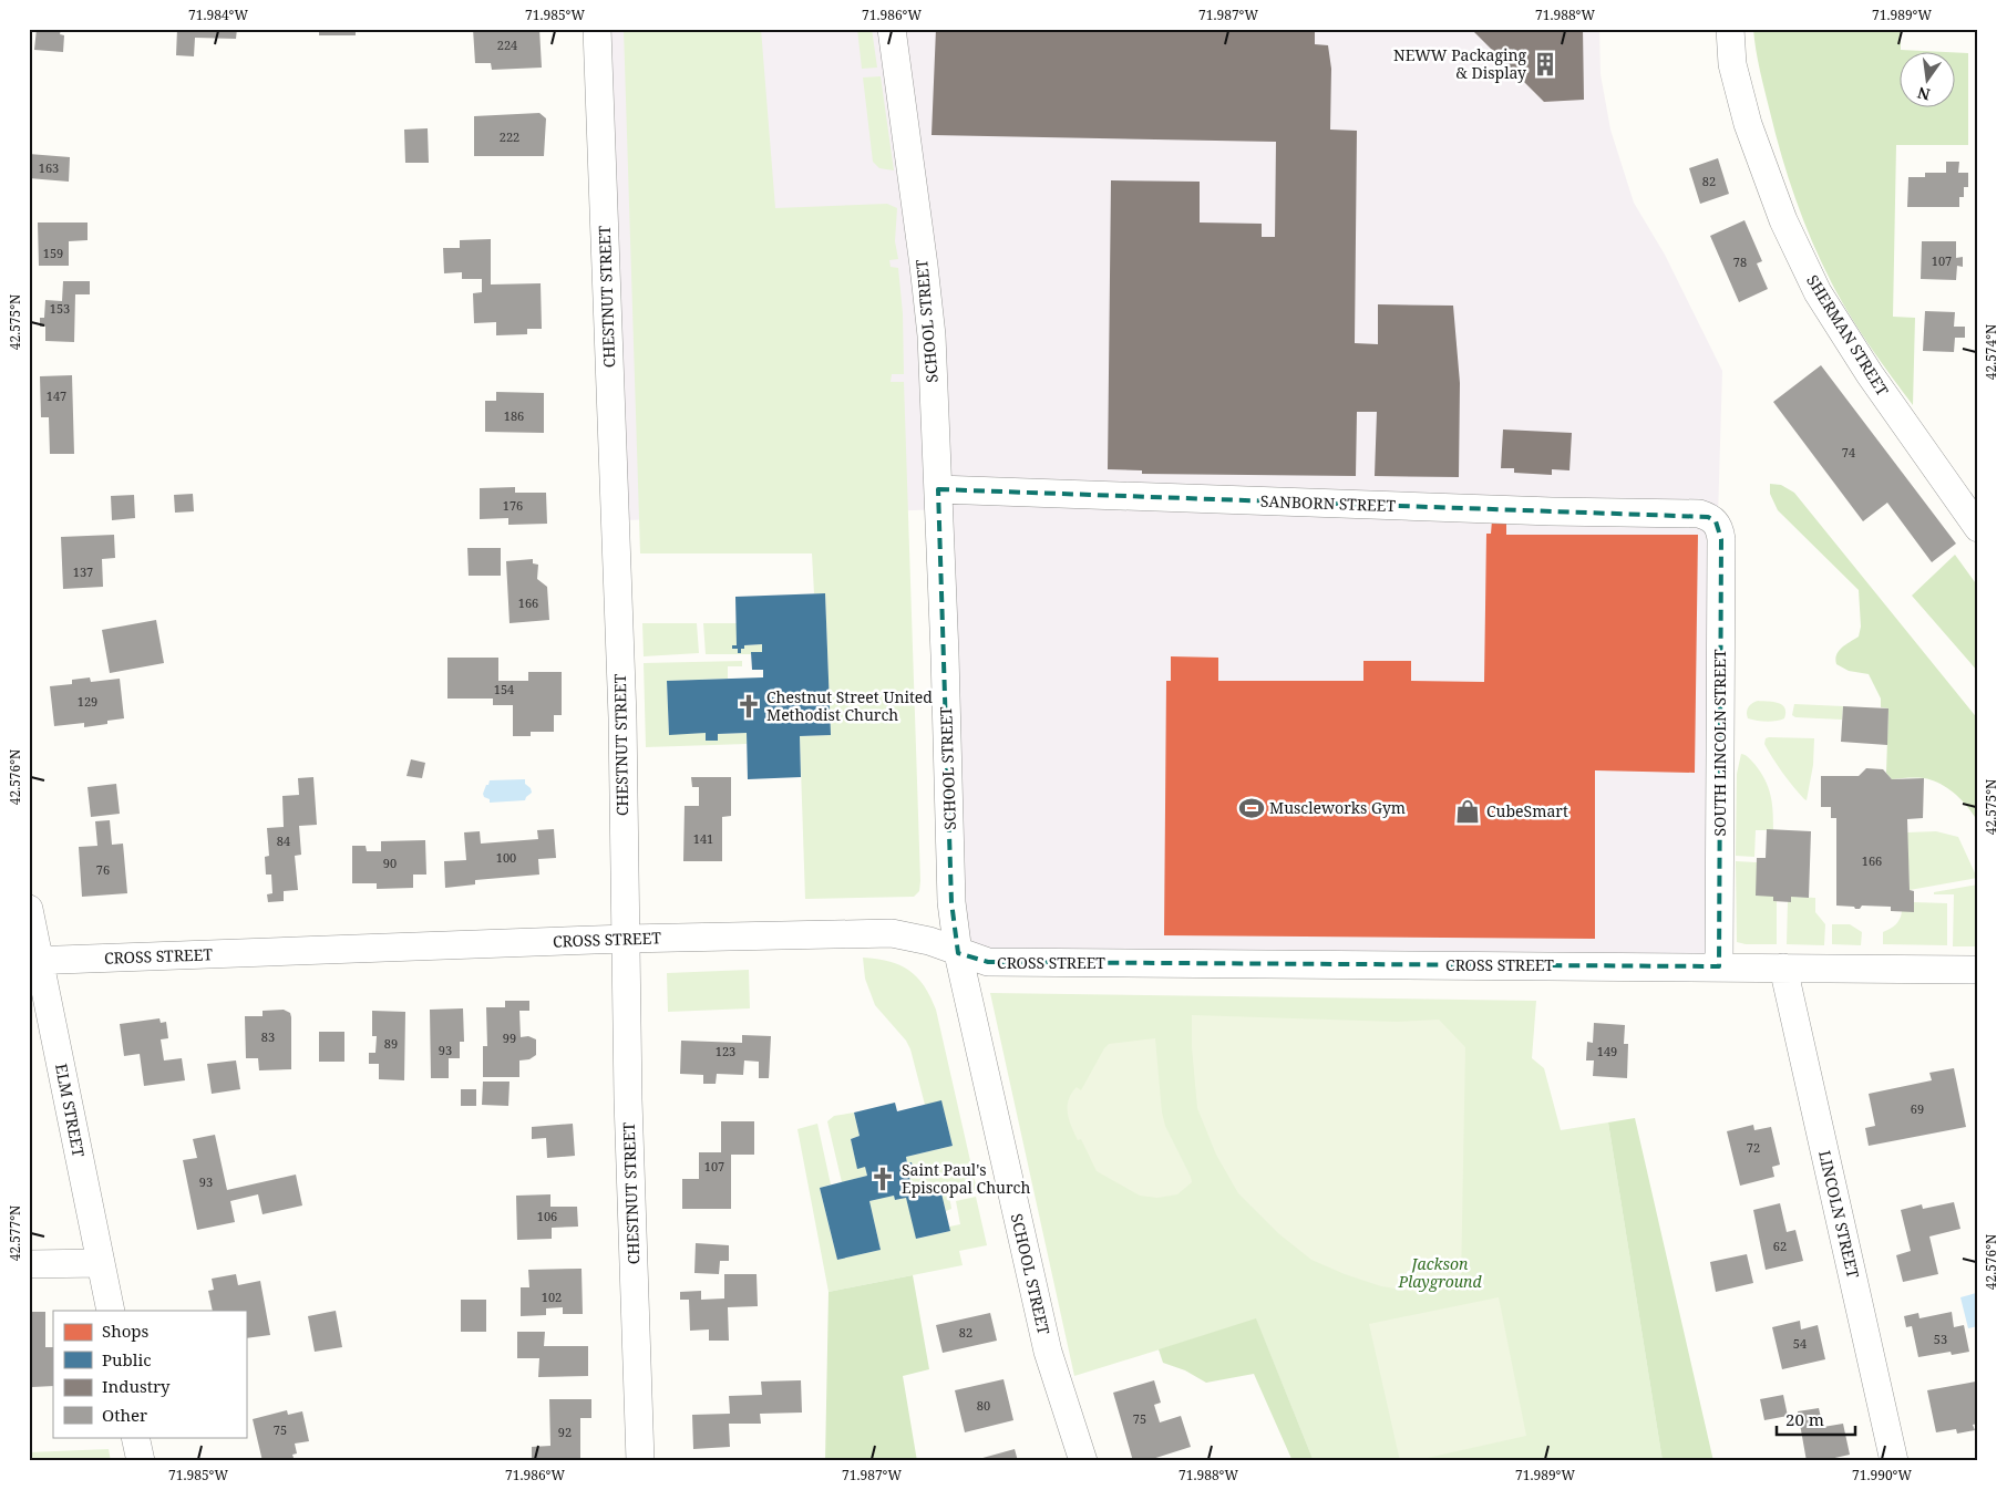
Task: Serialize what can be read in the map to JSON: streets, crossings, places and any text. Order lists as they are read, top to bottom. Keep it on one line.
{"streets":{"street":["CHESTNUT STREET","SCHOOL STREET","SHERMAN STREET","SANBORN STREET","SOUTH LINCOLN STREET","CROSS STREET","ELM STREET","LINCOLN STREET"]},"crossings":[["CHESTNUT STREET","CROSS STREET"],["SCHOOL STREET","SANBORN STREET"],["SCHOOL STREET","CROSS STREET"],["SANBORN STREET","SOUTH LINCOLN STREET"],["SOUTH LINCOLN STREET","CROSS STREET"],["CROSS STREET","ELM STREET"],["CROSS STREET","LINCOLN STREET"]],"parks":["Jackson Playground"],"places":{"building":["NEWW Packaging & Display"],"church":["Chestnut Street United Methodist Church","Saint Paul's Episcopal Church"],"sports":["Muscleworks Gym"],"shop":["CubeSmart"]},"house_numbers":["224","222","163","82","159","107","78","153","147","186","74","176","137","166","154","129","141","84","100","166","90","76","83","99","89","93","123","149","69","72","107","93","106","62","102","82","53","54","80","75","75","92"],"legend":["Shops","Public","Industry","Other"],"scale_bar":"20 m","north":"bottom","coordinates":["71.984°W","71.985°W","71.986°W","71.987°W","71.988°W","71.989°W","42.575°N","42.574°N","42.576°N","42.577°N","71.990°W"]}
